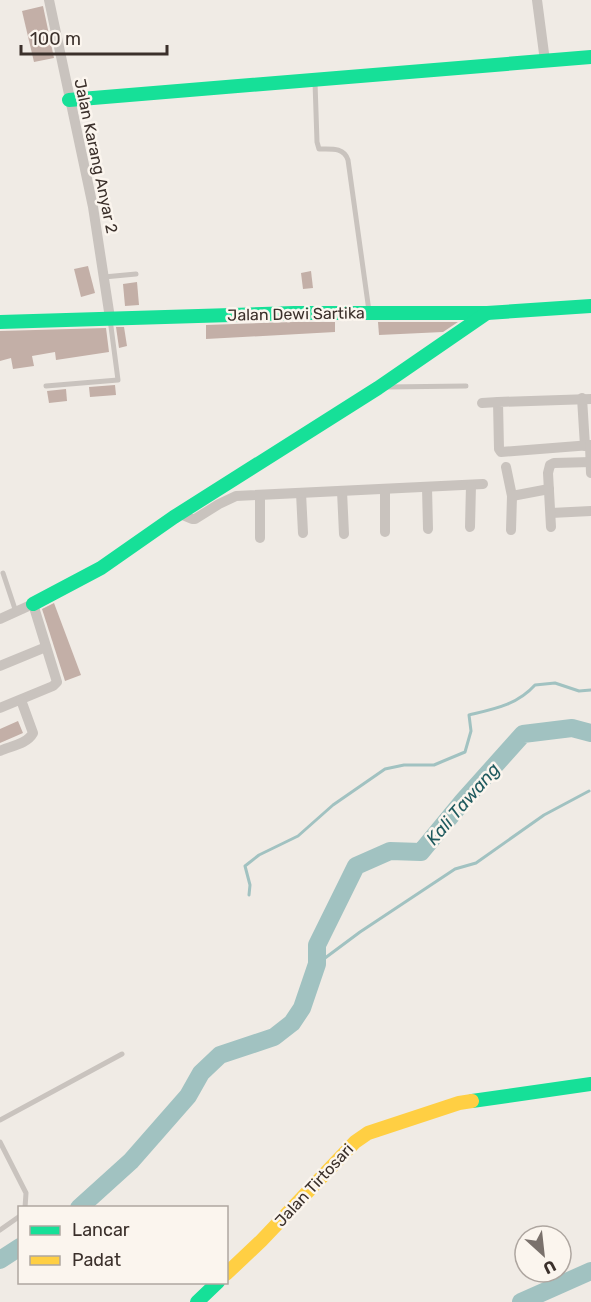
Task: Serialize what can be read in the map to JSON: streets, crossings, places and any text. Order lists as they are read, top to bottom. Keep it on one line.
{"streets":{"street":["Jalan Karang Anyar 2","Jalan Dewi Sartika","Jalan Tirtosari"]},"crossings":[["Jalan Karang Anyar 2","Jalan Dewi Sartika"]],"water":["Kali Tawang"],"legend":["Lancar","Padat"],"scale_bar":"100 m","north":"bottom right"}
